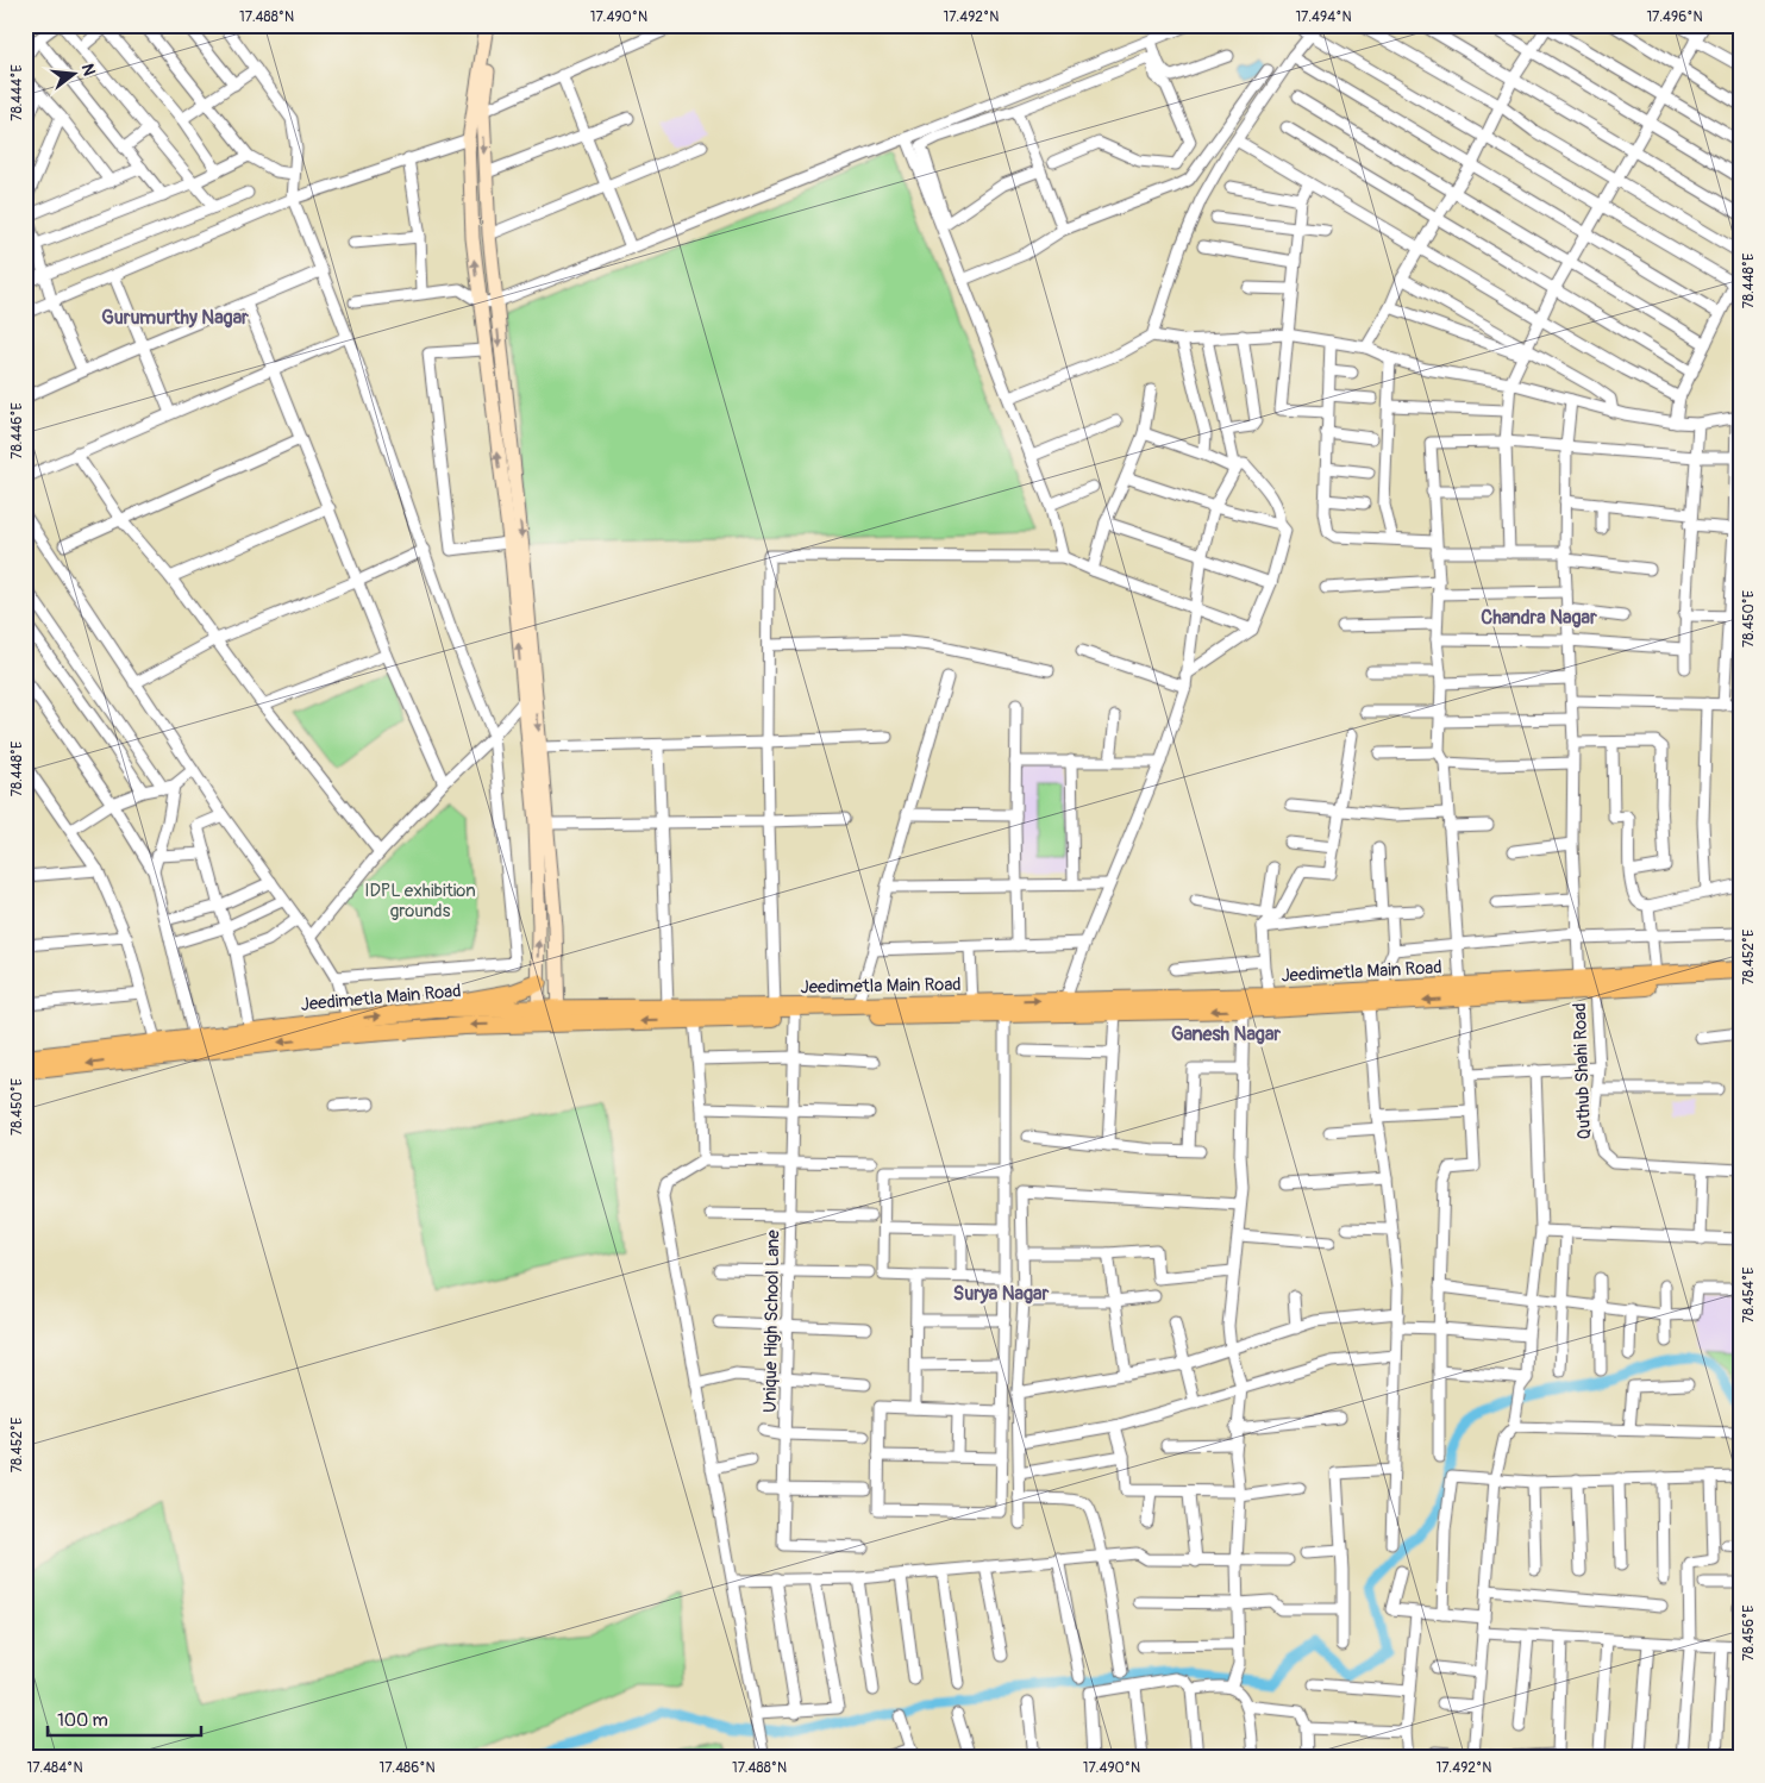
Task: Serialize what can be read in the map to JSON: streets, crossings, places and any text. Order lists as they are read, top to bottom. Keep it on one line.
{"streets":{"main road":["Jeedimetla Main Road"],"street":["Quthub Shahi Road","Unique High School Lane"]},"crossings":[["Jeedimetla Main Road","Quthub Shahi Road"],["Jeedimetla Main Road","Unique High School Lane"]],"districts":["Gurumurthy Nagar","Chandra Nagar","Ganesh Nagar","Surya Nagar"],"parks":["IDPL exhibition grounds"],"scale_bar":"100 m","north":"right","coordinates":["17.488°N","17.490°N","17.492°N","17.494°N","17.496°N","78.444°E","78.448°E","78.446°E","78.450°E","78.452°E","78.454°E","78.456°E","17.484°N","17.486°N"]}
